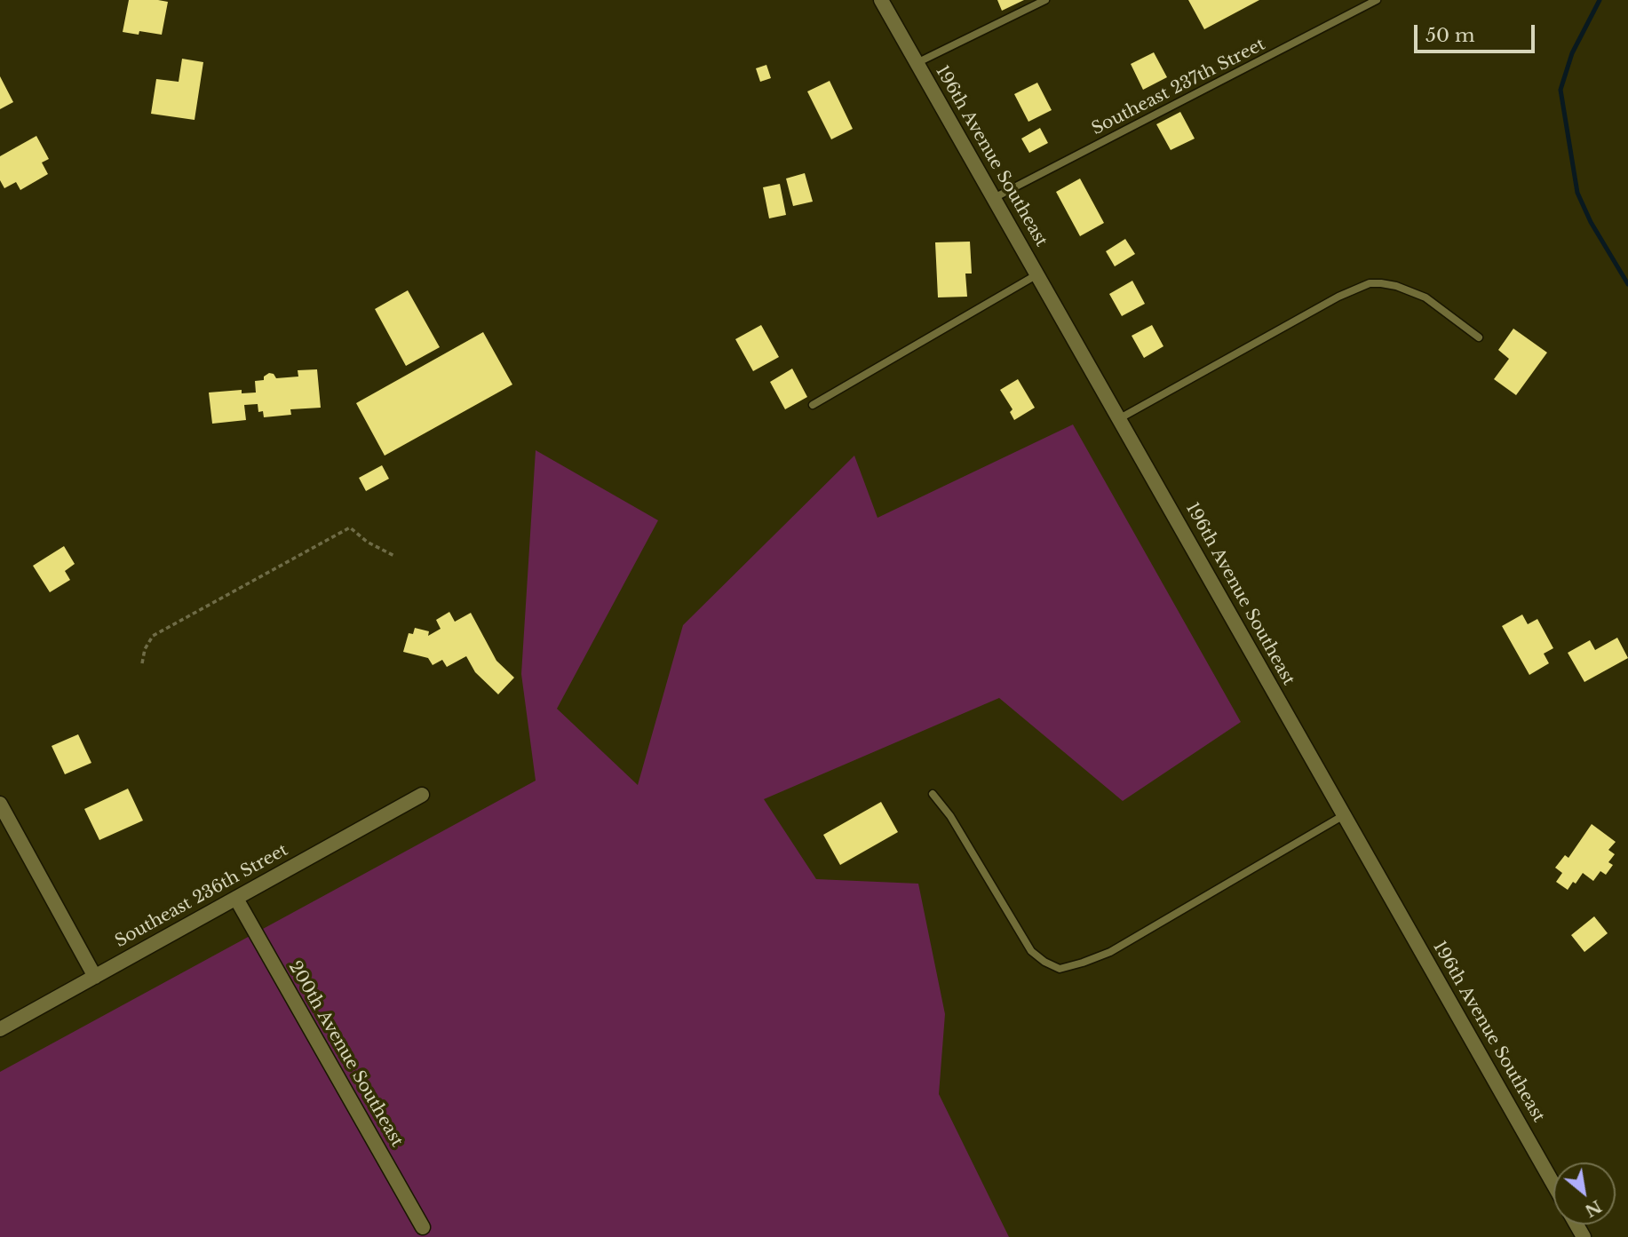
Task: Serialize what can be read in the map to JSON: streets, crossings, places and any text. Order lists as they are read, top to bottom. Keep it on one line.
{"streets":{"street":["196th Avenue Southeast","Southeast 236th Street","200th Avenue Southeast"],"lane":["Southeast 237th Street"]},"crossings":[["Southeast 237th Street","196th Avenue Southeast"],["Southeast 236th Street","200th Avenue Southeast"]],"scale_bar":"50 m","north":"bottom right"}
